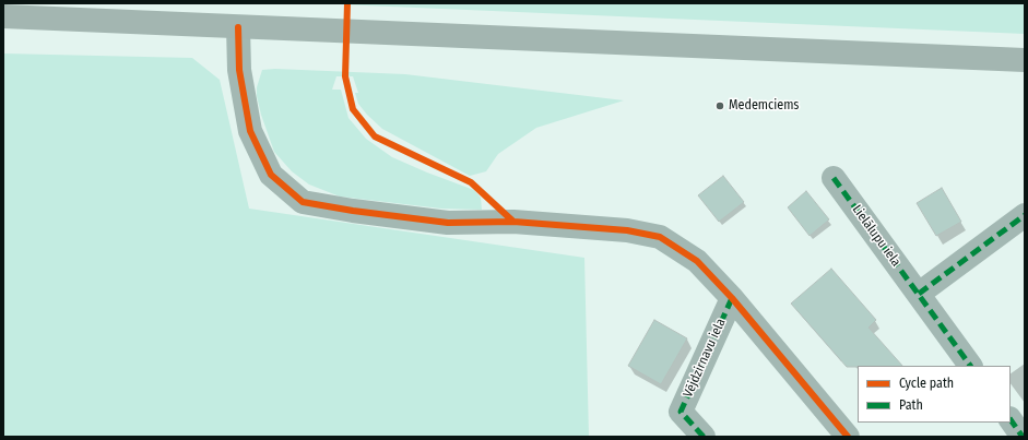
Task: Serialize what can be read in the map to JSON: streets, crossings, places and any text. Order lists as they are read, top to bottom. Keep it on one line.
{"streets":{"street":["Lielālupu iela","Vējdzirnavu iela"]},"places":["Medemciems"],"legend":["Cycle path","Path"]}
